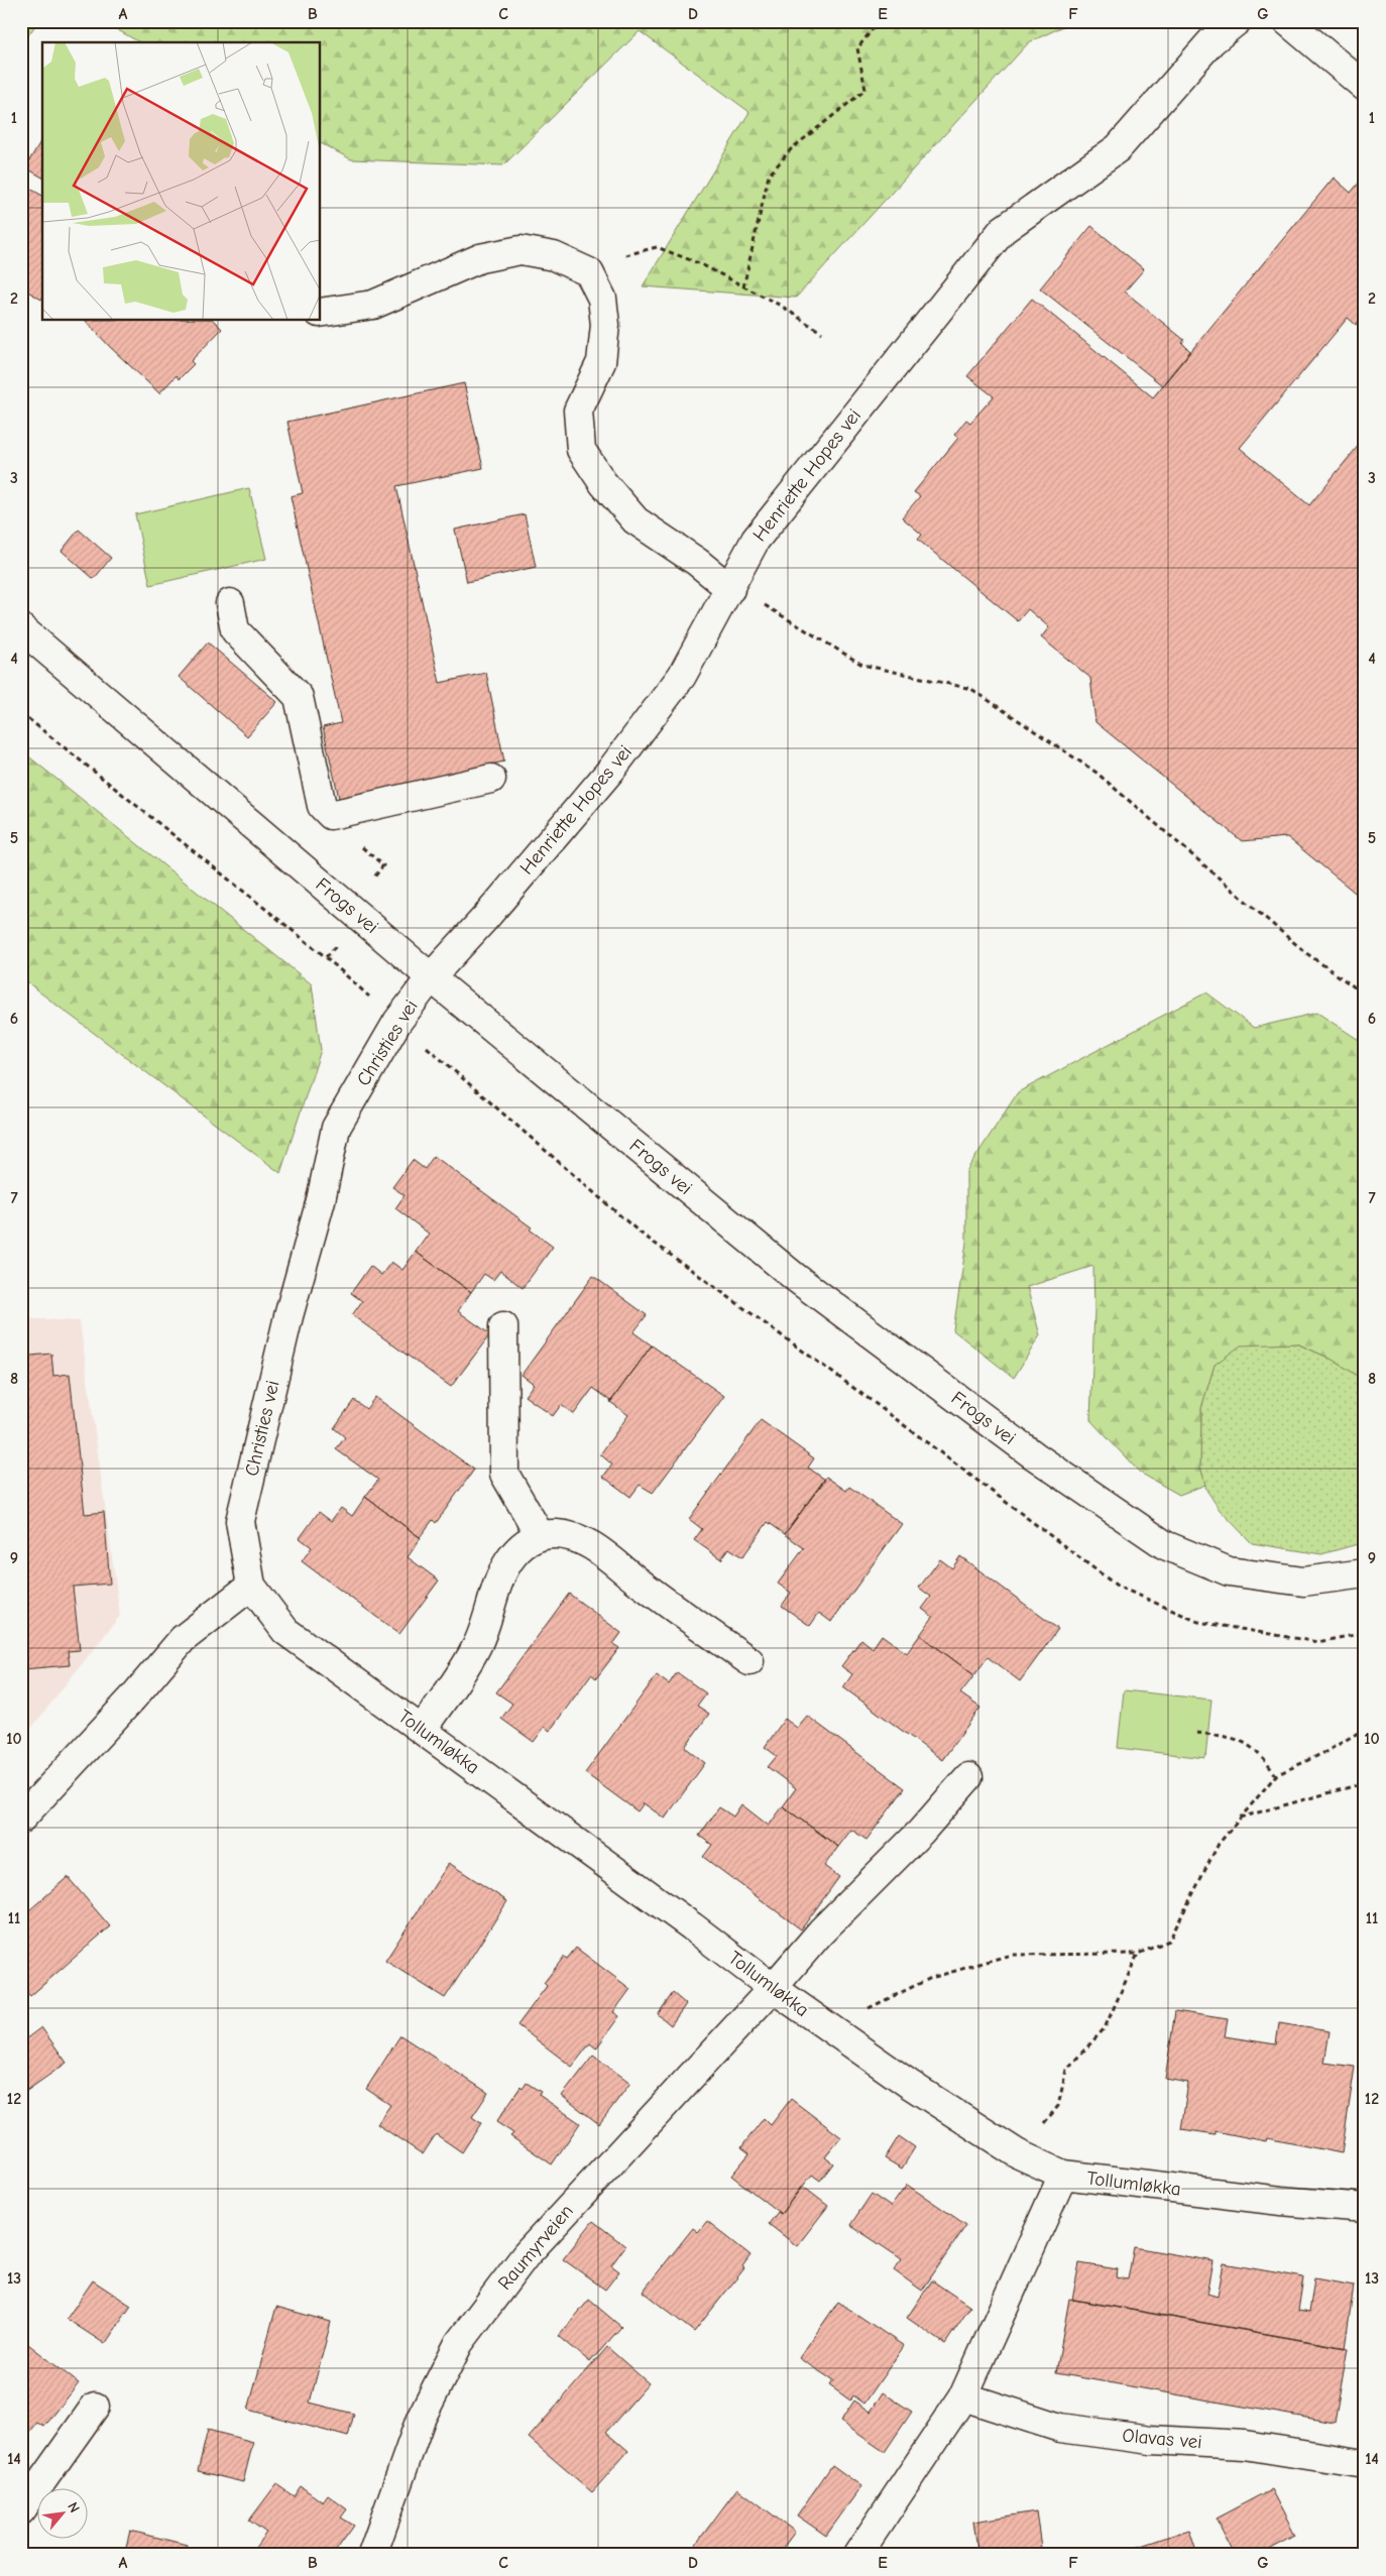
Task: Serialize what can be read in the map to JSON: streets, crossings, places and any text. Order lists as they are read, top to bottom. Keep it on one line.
{"streets":{"street":["Henriette Hopes vei","Frogs vei","Christies vei","Tollumløkka","Raumyrveien","Olavas vei"]},"crossings":[["Henriette Hopes vei","Frogs vei"],["Henriette Hopes vei","Christies vei"],["Frogs vei","Christies vei"],["Christies vei","Tollumløkka"],["Tollumløkka","Raumyrveien"]],"north":"top right","grid":{"columns":["A","B","C","D","E","F","G"],"rows":["1","2","3","4","5","6","7","8","9","10","11","12","13","14"]}}
